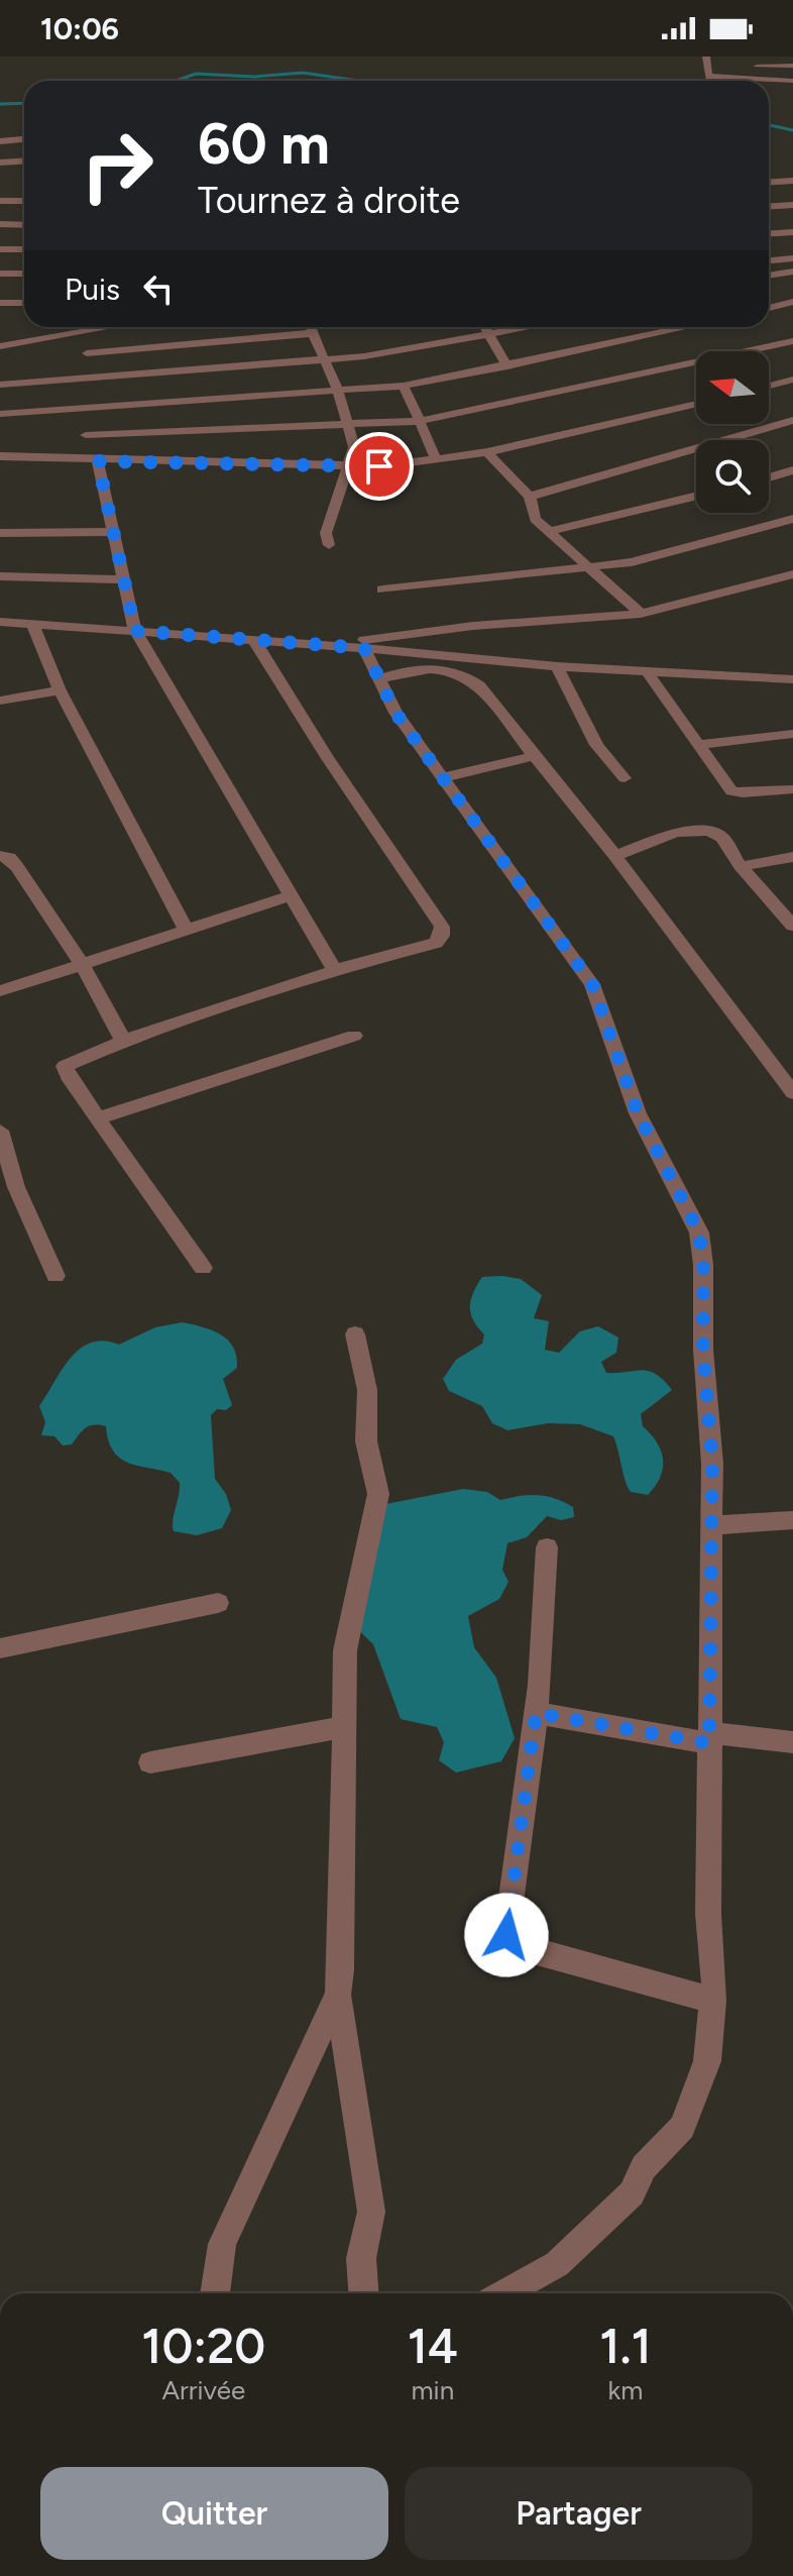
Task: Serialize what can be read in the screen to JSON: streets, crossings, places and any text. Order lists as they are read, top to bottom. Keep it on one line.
{"north":"left","page":{"status":"10:06","turn":["60 m","Tournez à droite"],"then":"Puis","eta":["10:20","Arrivée","14","min","1.1","km"],"buttons":["Quitter","Partager"]}}
